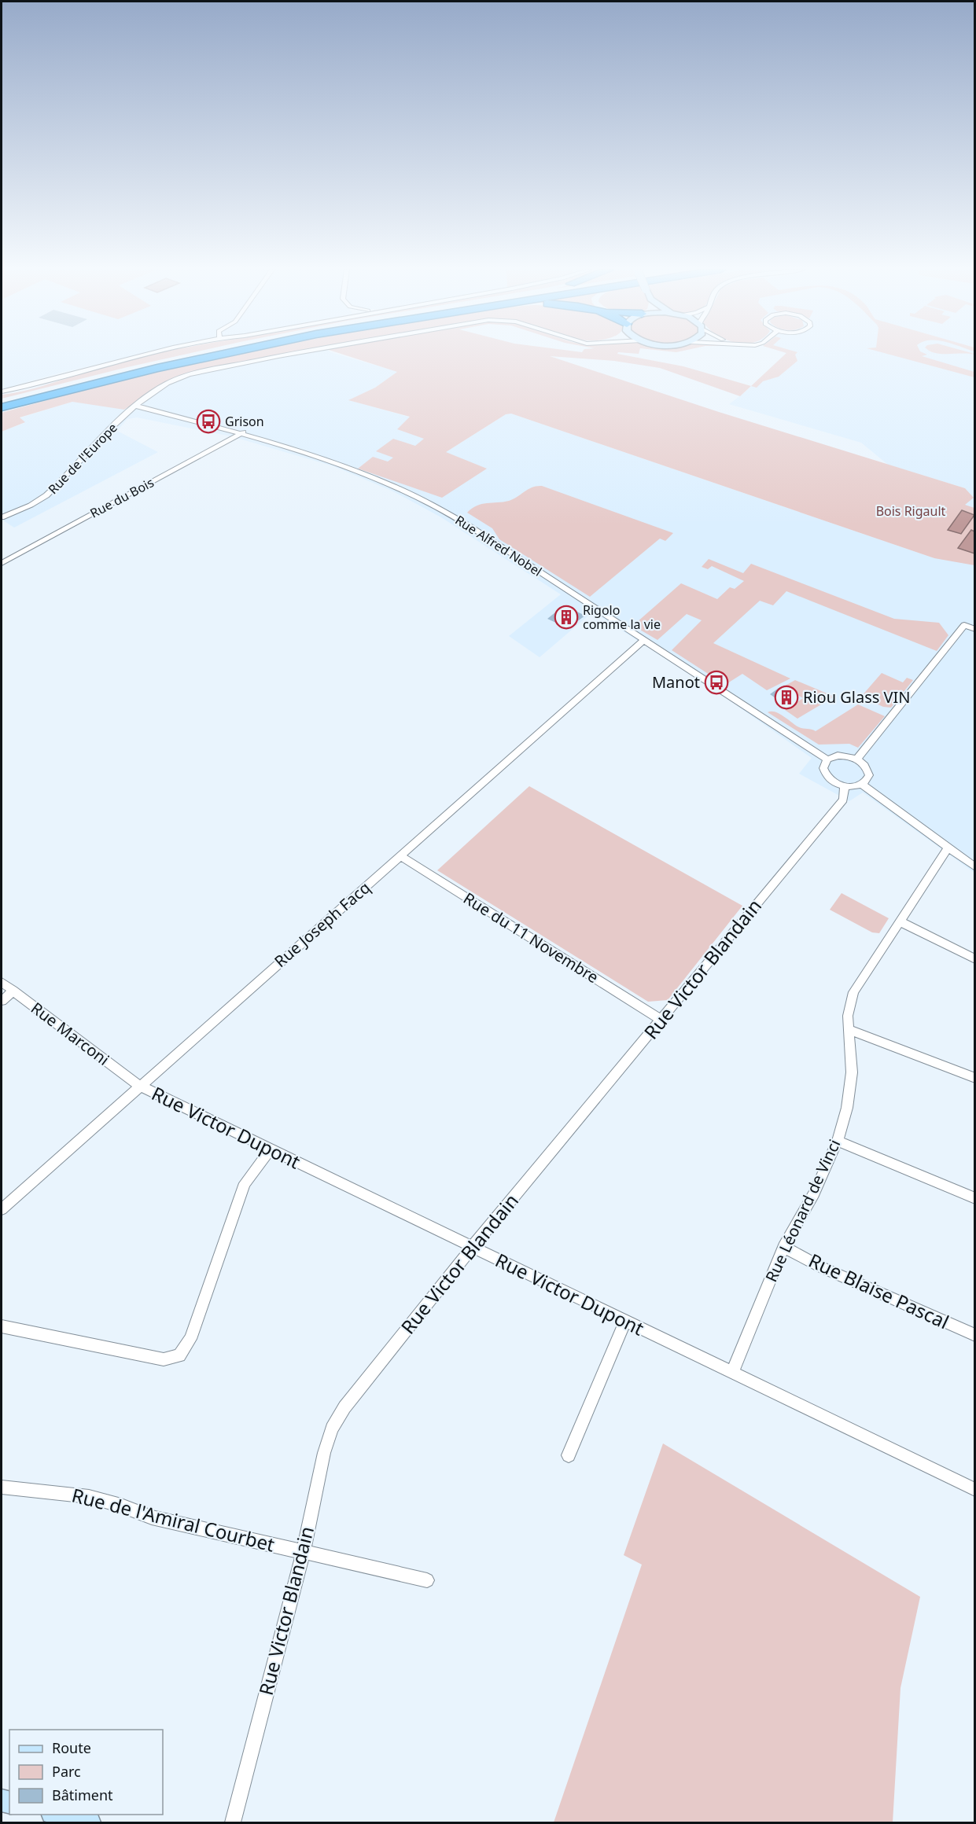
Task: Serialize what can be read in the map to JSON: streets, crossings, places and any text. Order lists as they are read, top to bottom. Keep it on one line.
{"streets":{"street":["Rue de l'Europe","Rue du Bois","Rue Alfred Nobel","Rue Joseph Facq","Rue du 11 Novembre","Rue Victor Blandain","Rue Marconi","Rue Victor Dupont","Rue Léonard de Vinci","Rue Blaise Pascal","Rue de l'Amiral Courbet"]},"crossings":[["Rue de l'Europe","Rue Alfred Nobel"],["Rue du Bois","Rue Alfred Nobel"],["Rue Alfred Nobel","Rue Joseph Facq"],["Rue Alfred Nobel","Rue Victor Blandain"],["Rue Joseph Facq","Rue du 11 Novembre"],["Rue Joseph Facq","Rue Marconi"],["Rue Joseph Facq","Rue Victor Dupont"],["Rue du 11 Novembre","Rue Victor Blandain"],["Rue Victor Blandain","Rue Victor Dupont"],["Rue Victor Blandain","Rue de l'Amiral Courbet"],["Rue Marconi","Rue Victor Dupont"],["Rue Victor Dupont","Rue Léonard de Vinci"],["Rue Léonard de Vinci","Rue Blaise Pascal"]],"parks":["Bois Rigault"],"places":{"bus stop":["Grison","Manot"],"building":["Rigolo comme la vie","Riou Glass VIN"]},"legend":["Route","Parc","Bâtiment"]}
